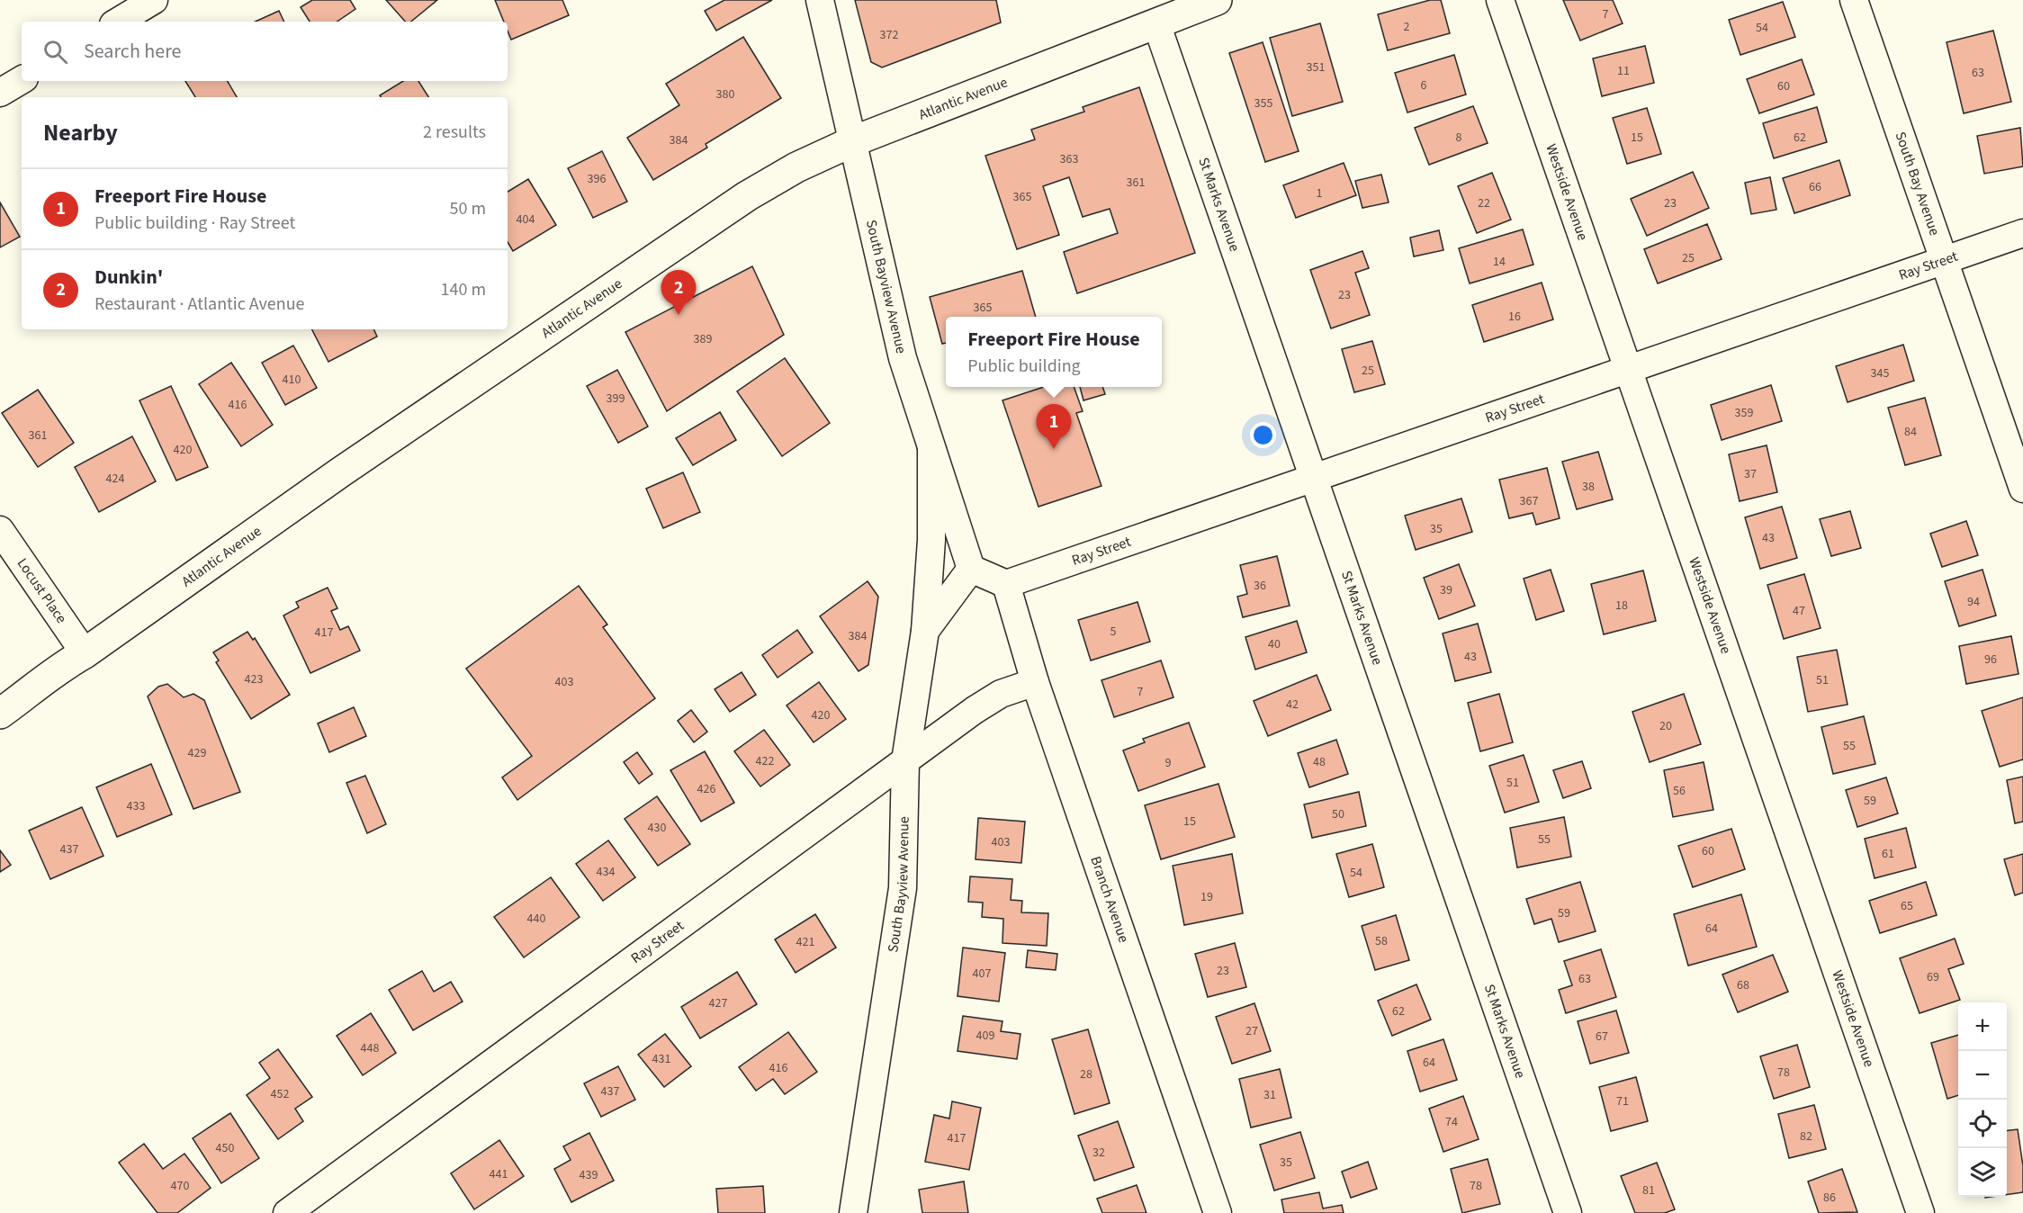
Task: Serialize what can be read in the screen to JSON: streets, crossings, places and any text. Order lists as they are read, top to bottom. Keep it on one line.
{"streets":{"main road":["Atlantic Avenue"],"street":["South Bay Avenue","Westside Avenue","St Marks Avenue","Ray Street","South Bayview Avenue","Locust Place","Branch Avenue"]},"crossings":[["Atlantic Avenue","St Marks Avenue"],["Atlantic Avenue","South Bayview Avenue"],["Atlantic Avenue","Locust Place"],["South Bay Avenue","Ray Street"],["Westside Avenue","Ray Street"],["St Marks Avenue","Ray Street"],["Ray Street","South Bayview Avenue"],["Ray Street","Branch Avenue"]],"house_numbers":["7","2","54","372","351","11","63","6","60","380","355","8","15","62","384","363","396","361","66","1","365","22","23","404","25","14","23","365","16","389","25","345","410","399","416","359","84","361","420","37","424","38","367","35","43","36","39","94","18","47","5","417","384","40","43","96","423","51","403","7","42","420","20","55","429","422","48","9","51","426","56","59","433","50","15","430","55","403","437","60","61","434","54","19","65","59","440","64","58","421","23","407","69","63","68","427","62","27","409","67","448","431","64","416","78","28","437","452","31","71","74","82","417","450","32","35","441","439","470","78","81","86"],"page":{"search":"Search here","heading":["Nearby","2 results"],"list":[{"mark":"1","name":"Freeport Fire House","note":"Public building · Ray Street","value":"50 m"},{"mark":"2","name":"Dunkin'","note":"Restaurant · Atlantic Avenue","value":"140 m"}],"pins":["2","1"],"popup":["Freeport Fire House","Public building"],"map_buttons":["+","−"]}}
